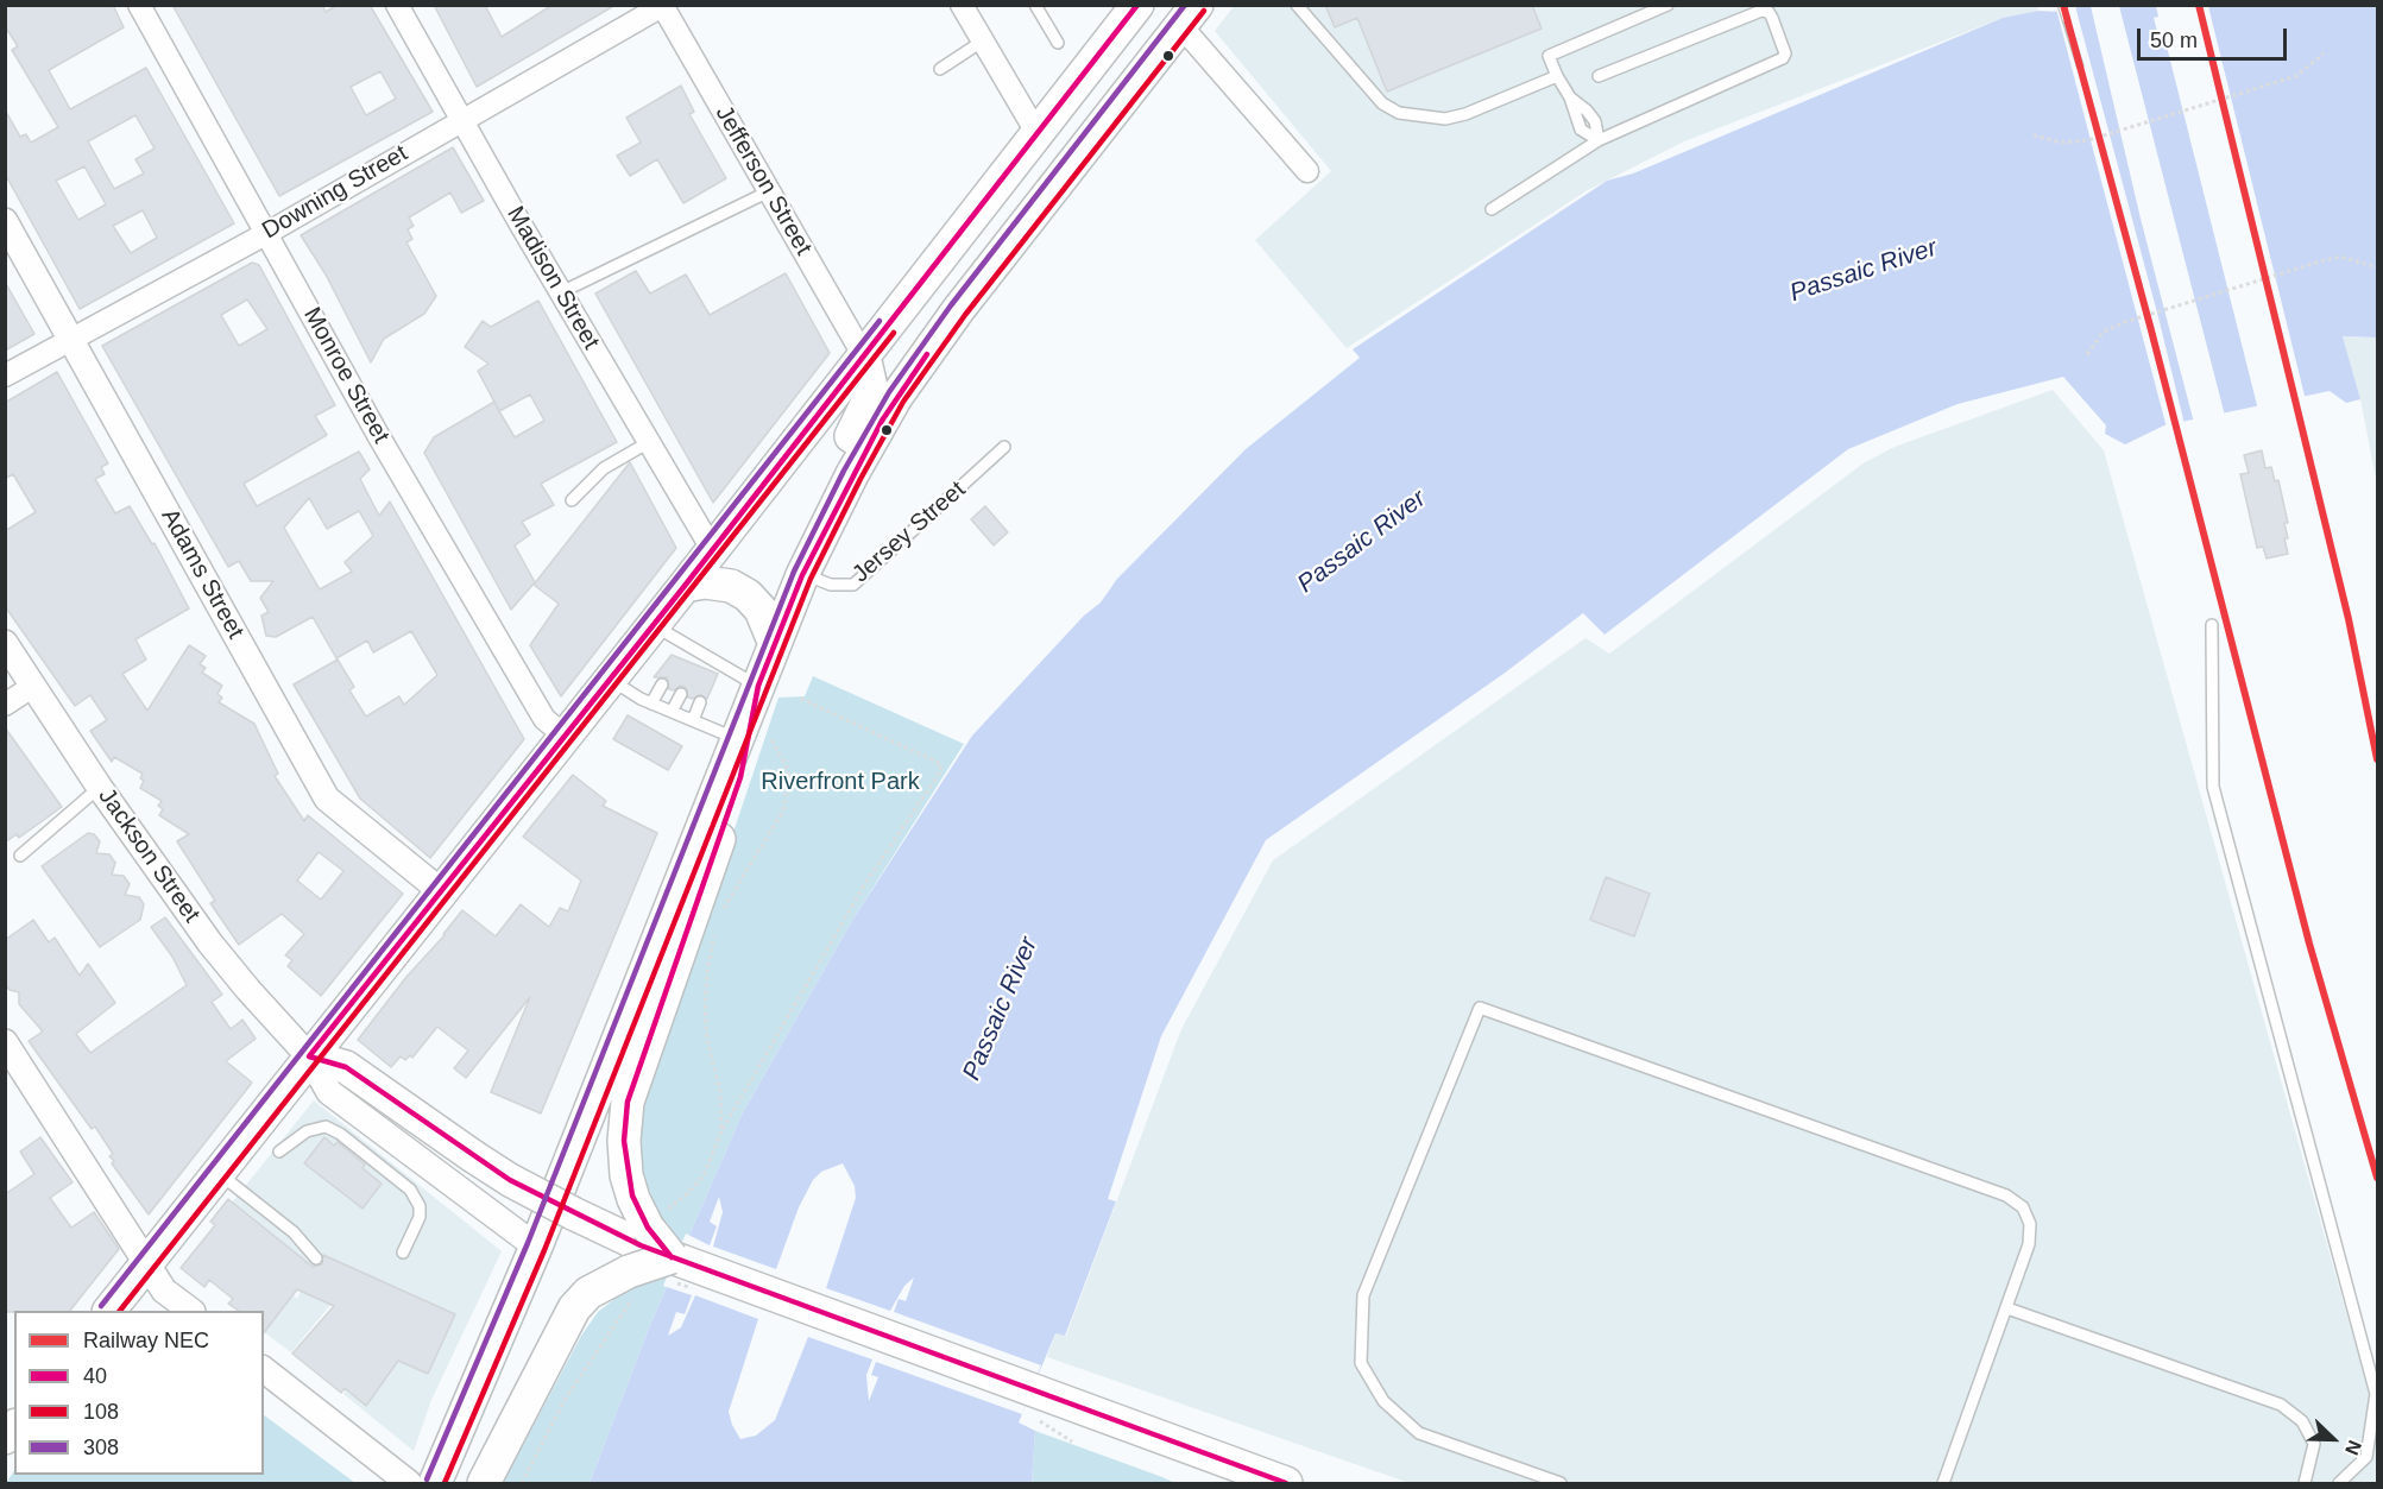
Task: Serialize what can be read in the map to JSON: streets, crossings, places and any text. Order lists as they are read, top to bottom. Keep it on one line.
{"streets":{"street":["Jefferson Street","Downing Street","Madison Street","Monroe Street","Adams Street","Jackson Street"],"lane":["Jersey Street"]},"crossings":[["Jefferson Street","Downing Street"],["Downing Street","Madison Street"],["Downing Street","Monroe Street"],["Downing Street","Adams Street"]],"water":["Passaic River"],"parks":["Riverfront Park"],"lines":["rail line NEC","transit line 40","transit line 308","transit line 108"],"legend":["Railway NEC","40","108","308"],"scale_bar":"50 m","north":"bottom right"}
